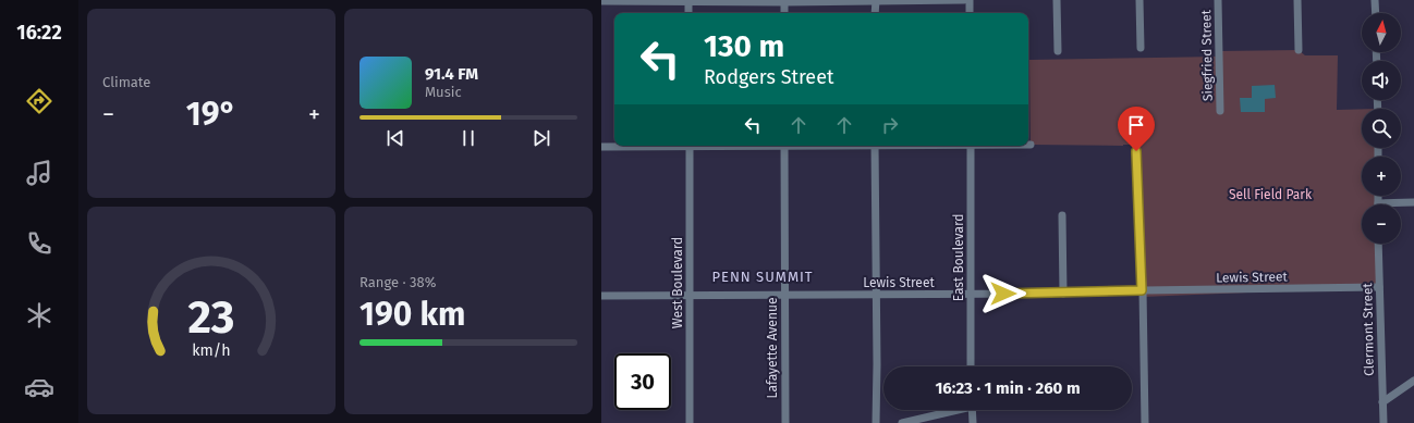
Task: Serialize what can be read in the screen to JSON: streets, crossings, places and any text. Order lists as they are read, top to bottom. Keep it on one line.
{"streets":{"street":["Siegfried Street","East Boulevard","Lewis Street","West Boulevard","Clermont Street","Lafayette Avenue"]},"crossings":[["East Boulevard","Lewis Street"],["Lewis Street","West Boulevard"],["Lewis Street","Clermont Street"],["Lewis Street","Lafayette Avenue"]],"districts":["PENN SUMMIT"],"parks":["Sell Field Park"],"north":"top","page":{"tabs":"16:22","tile":["Climate",["Range · 38%","190 km"]],"map_buttons":["+","−"],"turn":["130 m","Rodgers Street"],"song":["91.4 FM","Music"],"heat":["−","19°","+"],"limit":"30","trip":"16:23 · 1 min · 260 m","gauge":["23","km/h"]}}
